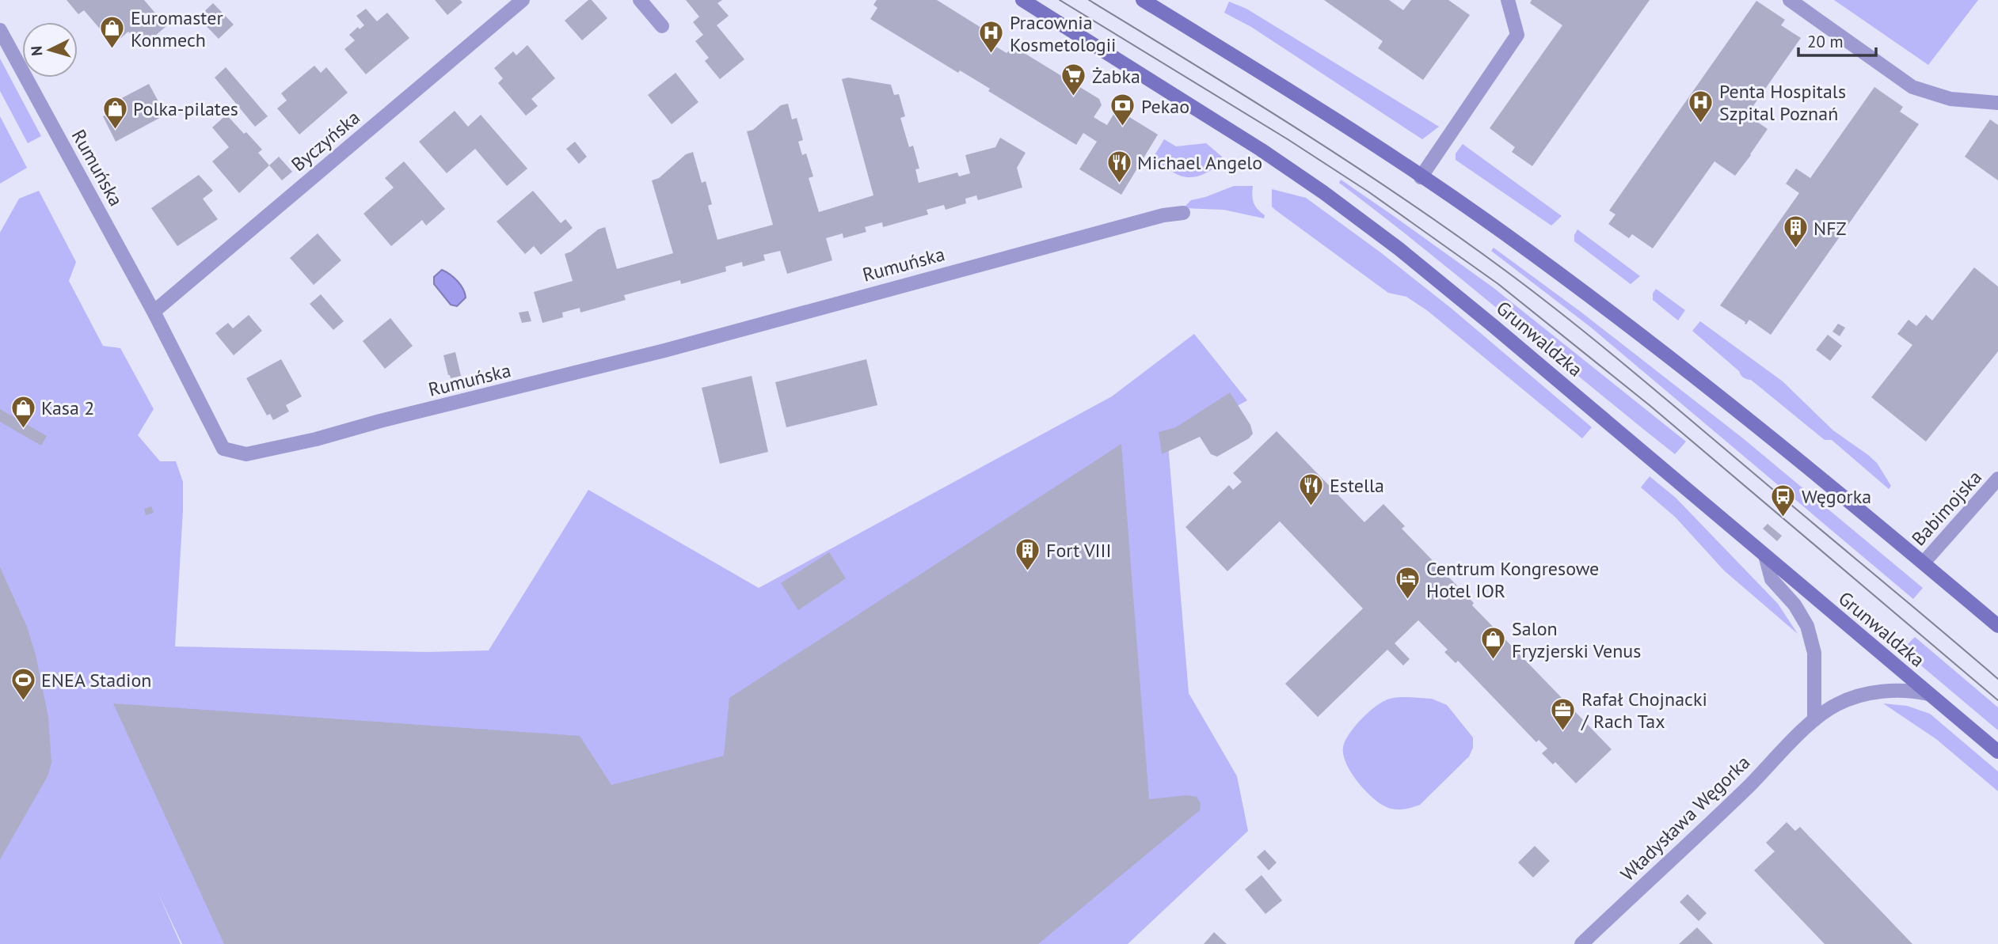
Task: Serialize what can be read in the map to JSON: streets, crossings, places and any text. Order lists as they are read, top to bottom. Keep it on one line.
{"streets":{"street":["Byczyńska","Rumuńska","Grunwaldzka","Babimojska","Władysława Węgorka"]},"crossings":[["Byczyńska","Rumuńska"],["Grunwaldzka","Władysława Węgorka"]],"places":{"shop":["Euromaster Konmech","Polka-pilates","Kasa 2","Salon Fryzjerski Venus"],"hospital":["Pracownia Kosmetologii","Penta Hospitals Szpital Poznań"],"supermarket":["Żabka"],"bank":["Pekao"],"restaurant":["Michael Angelo","Estella"],"building":["NFZ","Fort VIII"],"bus stop":["Węgorka"],"hotel":["Centrum Kongresowe Hotel IOR"],"sports":["ENEA Stadion"],"office":["Rafał Chojnacki / Rach Tax"]},"scale_bar":"20 m","north":"left"}
